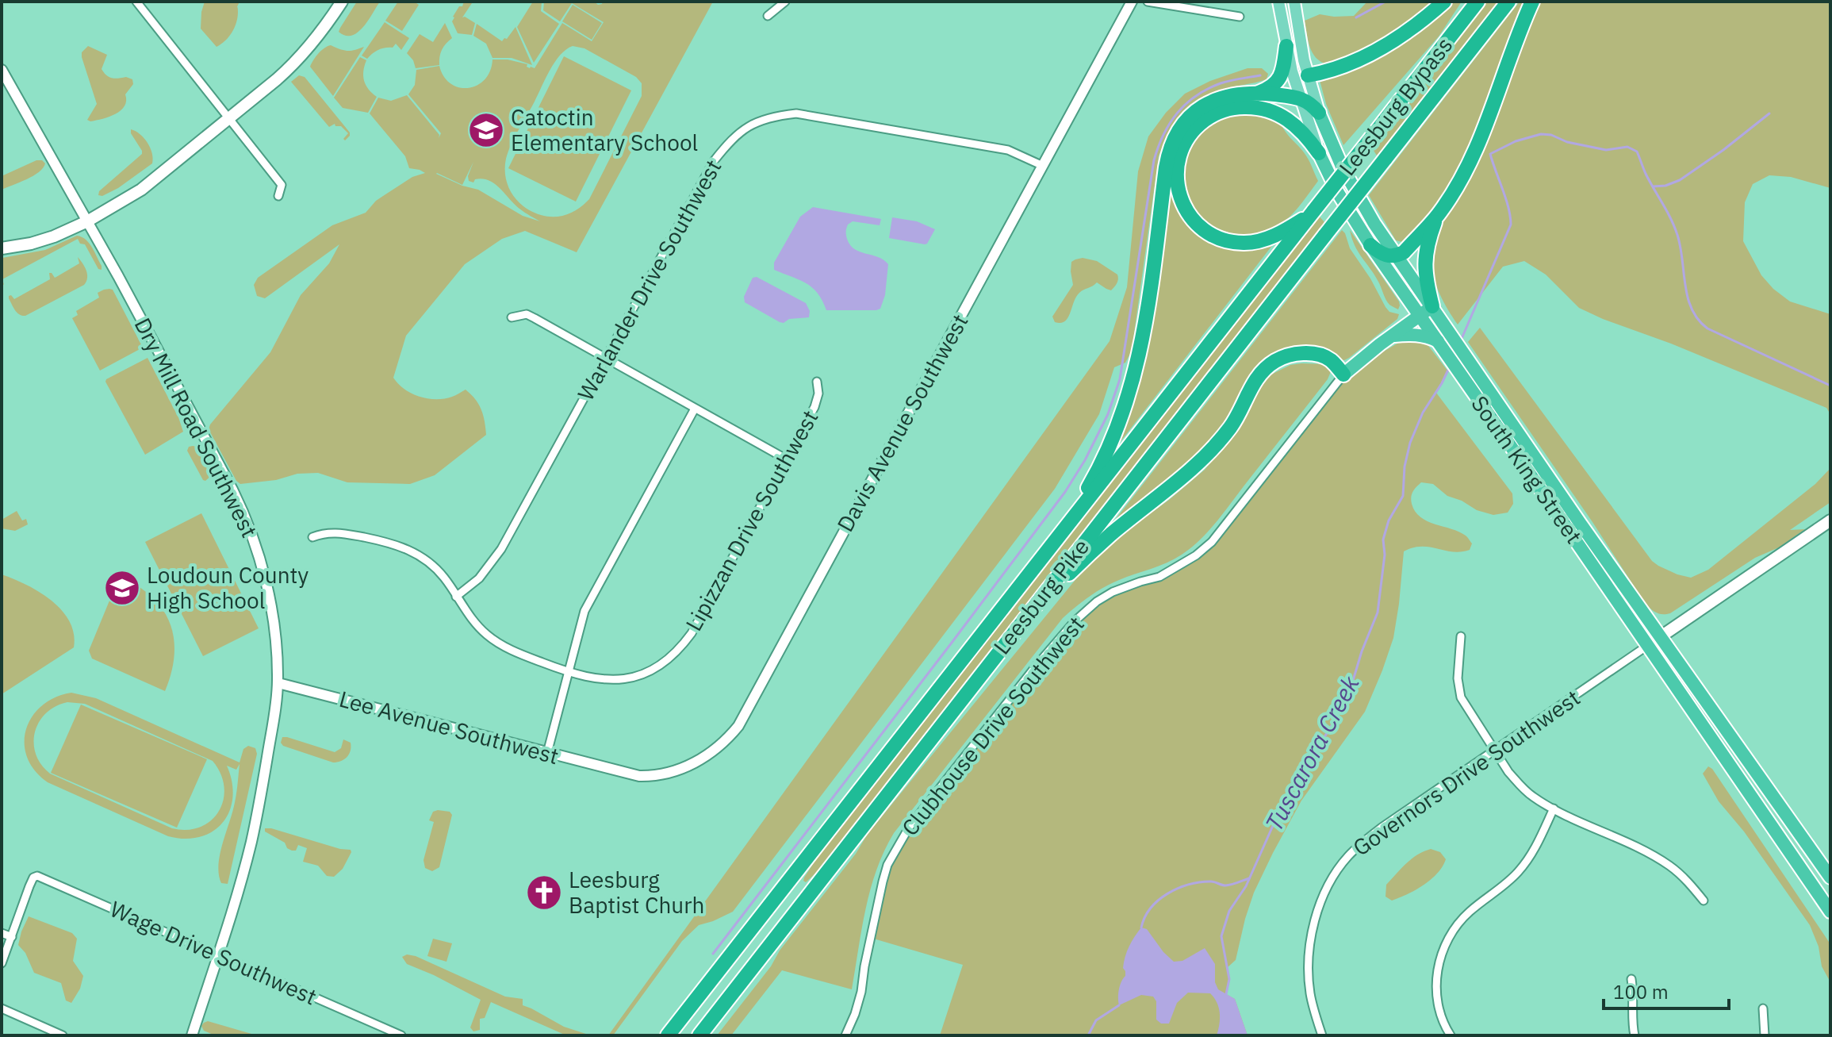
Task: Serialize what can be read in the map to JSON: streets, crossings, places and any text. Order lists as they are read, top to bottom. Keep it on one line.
{"streets":{"highway":["Leesburg Bypass","South King Street","Leesburg Pike","Clubhouse Drive Southwest"],"street":["Warlander Drive Southwest","Davis Avenue Southwest","Dry Mill Road Southwest","Lipizzan Drive Southwest","Lee Avenue Southwest","Governors Drive Southwest","Wage Drive Southwest"]},"crossings":[["Leesburg Bypass","Leesburg Pike"],["Warlander Drive Southwest","Davis Avenue Southwest"],["Warlander Drive Southwest","Lipizzan Drive Southwest"],["Davis Avenue Southwest","Lee Avenue Southwest"],["Dry Mill Road Southwest","Lee Avenue Southwest"],["Dry Mill Road Southwest","Wage Drive Southwest"],["South King Street","Clubhouse Drive Southwest"],["South King Street","Governors Drive Southwest"]],"water":["Tuscarora Creek"],"places":{"school or university":["Catoctin Elementary School","Loudoun County High School"],"church":["Leesburg Baptist Churh"]},"scale_bar":"100 m"}
